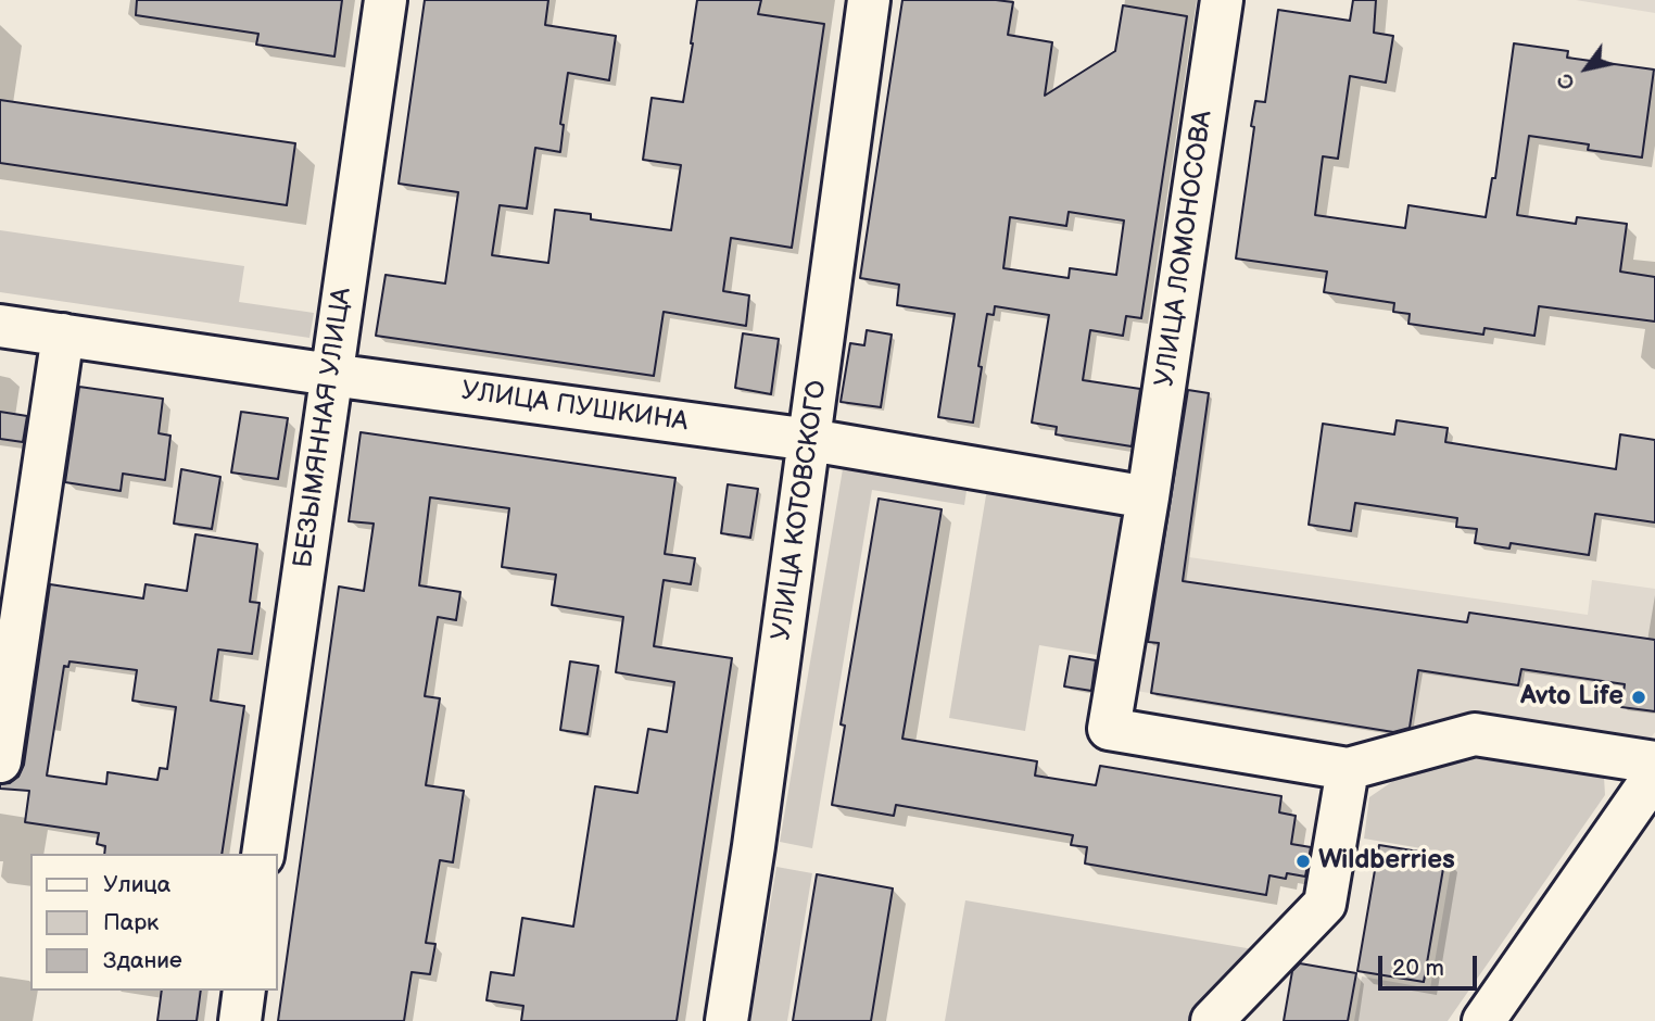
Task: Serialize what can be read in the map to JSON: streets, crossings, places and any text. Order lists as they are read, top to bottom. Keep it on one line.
{"streets":{"street":["УЛИЦА ЛОМОНОСОВА","УЛИЦА ПУШКИНА","БЕЗЫМЯННАЯ УЛИЦА","УЛИЦА КОТОВСКОГО"]},"crossings":[["УЛИЦА ЛОМОНОСОВА","УЛИЦА ПУШКИНА"],["УЛИЦА ПУШКИНА","БЕЗЫМЯННАЯ УЛИЦА"],["УЛИЦА ПУШКИНА","УЛИЦА КОТОВСКОГО"]],"places":["Avto Life","Wildberries"],"legend":["Улица","Парк","Здание"],"scale_bar":"20 m","north":"bottom left"}
